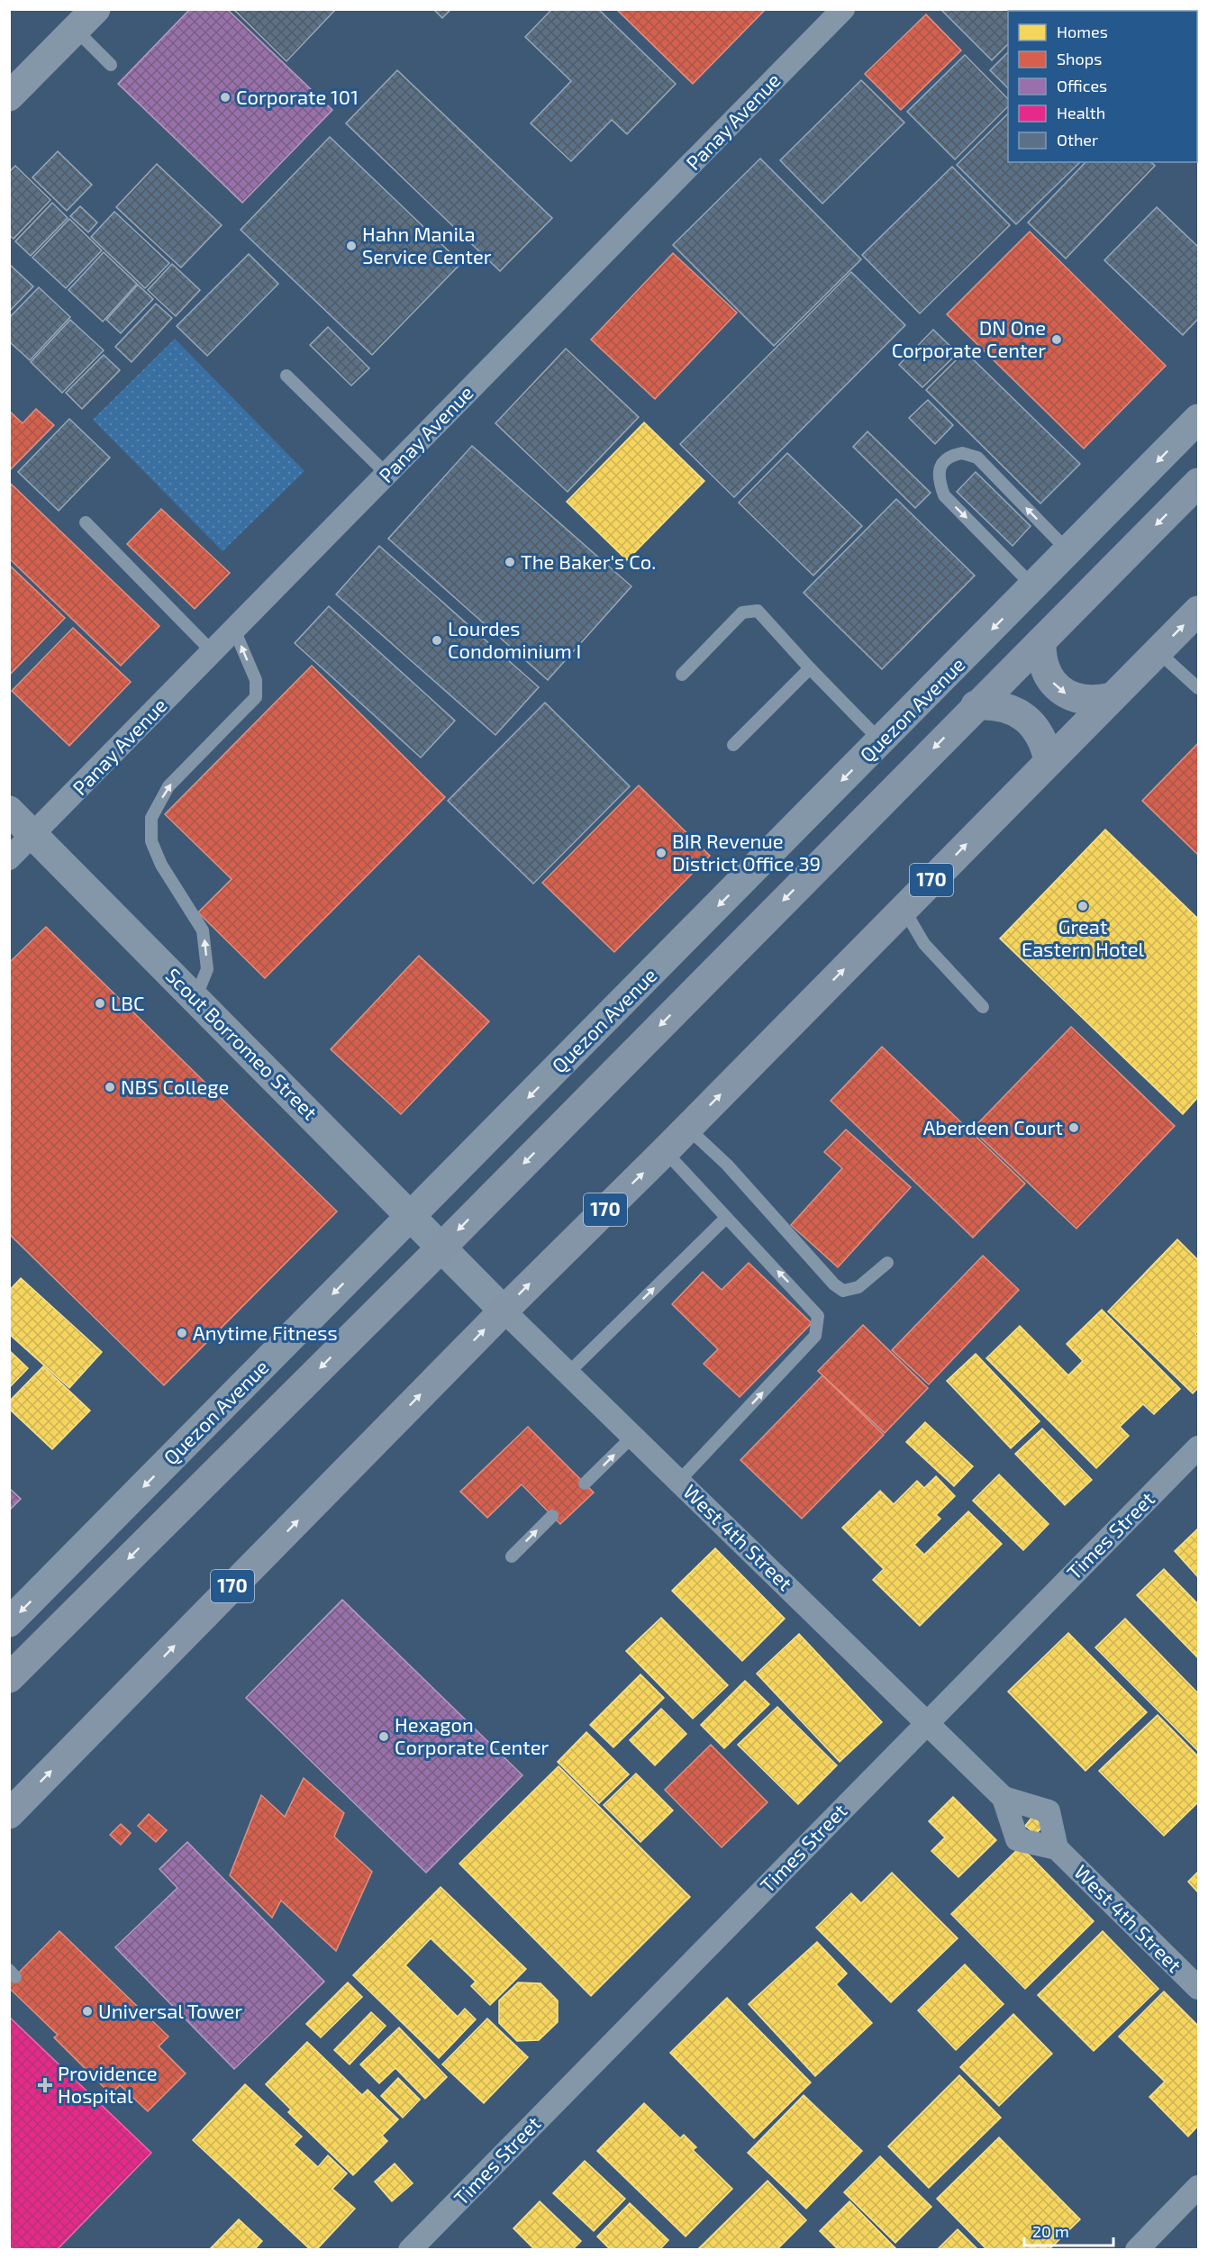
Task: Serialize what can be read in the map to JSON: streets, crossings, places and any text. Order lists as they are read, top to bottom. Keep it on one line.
{"streets":{"main road":["Quezon Avenue","170"],"street":["Panay Avenue","Scout Borromeo Street","Times Street","West 4th Street"]},"crossings":[["Panay Avenue","Scout Borromeo Street"],["Quezon Avenue","Scout Borromeo Street"],["170","West 4th Street"],["Scout Borromeo Street","West 4th Street"],["Times Street","West 4th Street"]],"one_way":["Quezon Avenue"],"places":{"other":["Corporate 101","Hahn Manila Service Center","DN One Corporate Center","The Baker's Co.","Lourdes Condominium I","BIR Revenue District Office 39","Great Eastern Hotel","LBC","NBS College","Aberdeen Court","Anytime Fitness","Hexagon Corporate Center","Universal Tower"],"health":["Providence Hospital"]},"legend":["Homes","Shops","Offices","Health","Other"],"scale_bar":"20 m"}
